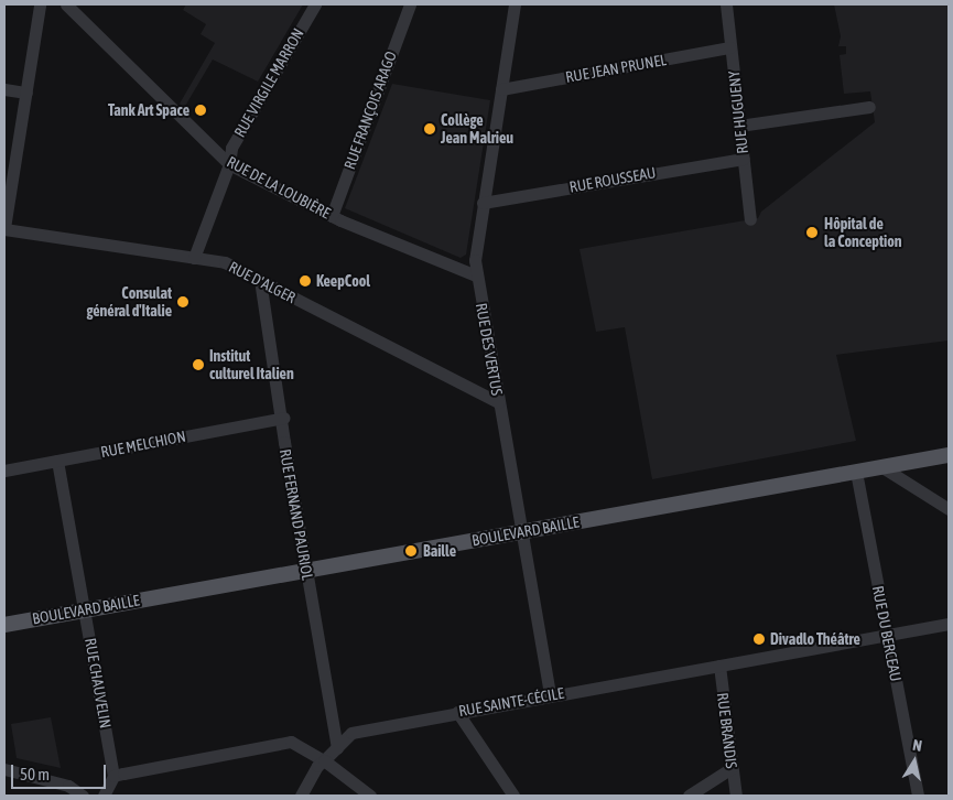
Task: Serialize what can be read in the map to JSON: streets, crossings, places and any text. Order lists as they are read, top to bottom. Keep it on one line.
{"streets":{"main road":["BOULEVARD BAILLE"],"street":["RUE JEAN PRUNEL","RUE VIRGILE MARRON","RUE FRANÇOIS ARAGO","RUE HUGUENY","RUE ROUSSEAU","RUE DE LA LOUBIÈRE","RUE D'ALGER","RUE DES VERTUS","RUE MELCHION","RUE FERNAND PAURIOL","RUE DU BERCEAU","RUE CHAUVELIN","RUE SAINTE-CÉCILE","RUE BRANDIS"]},"crossings":[["RUE JEAN PRUNEL","RUE HUGUENY"],["RUE JEAN PRUNEL","RUE DES VERTUS"],["RUE VIRGILE MARRON","RUE DE LA LOUBIÈRE"],["RUE VIRGILE MARRON","RUE D'ALGER"],["RUE FRANÇOIS ARAGO","RUE DE LA LOUBIÈRE"],["RUE HUGUENY","RUE ROUSSEAU"],["RUE ROUSSEAU","RUE DES VERTUS"],["RUE DE LA LOUBIÈRE","RUE DES VERTUS"],["RUE D'ALGER","RUE DES VERTUS"],["RUE D'ALGER","RUE FERNAND PAURIOL"],["RUE DES VERTUS","BOULEVARD BAILLE"],["RUE DES VERTUS","RUE SAINTE-CÉCILE"],["RUE MELCHION","RUE FERNAND PAURIOL"],["RUE MELCHION","RUE CHAUVELIN"],["RUE FERNAND PAURIOL","BOULEVARD BAILLE"],["RUE FERNAND PAURIOL","RUE SAINTE-CÉCILE"],["BOULEVARD BAILLE","RUE DU BERCEAU"],["BOULEVARD BAILLE","RUE CHAUVELIN"],["RUE DU BERCEAU","RUE SAINTE-CÉCILE"],["RUE SAINTE-CÉCILE","RUE BRANDIS"]],"places":["Tank Art Space","Collège Jean Malrieu","Hôpital de la Conception","KeepCool","Consulat général d'Italie","Institut culturel Italien","Baille","Divadlo Théâtre"],"scale_bar":"50 m","north":"top"}
